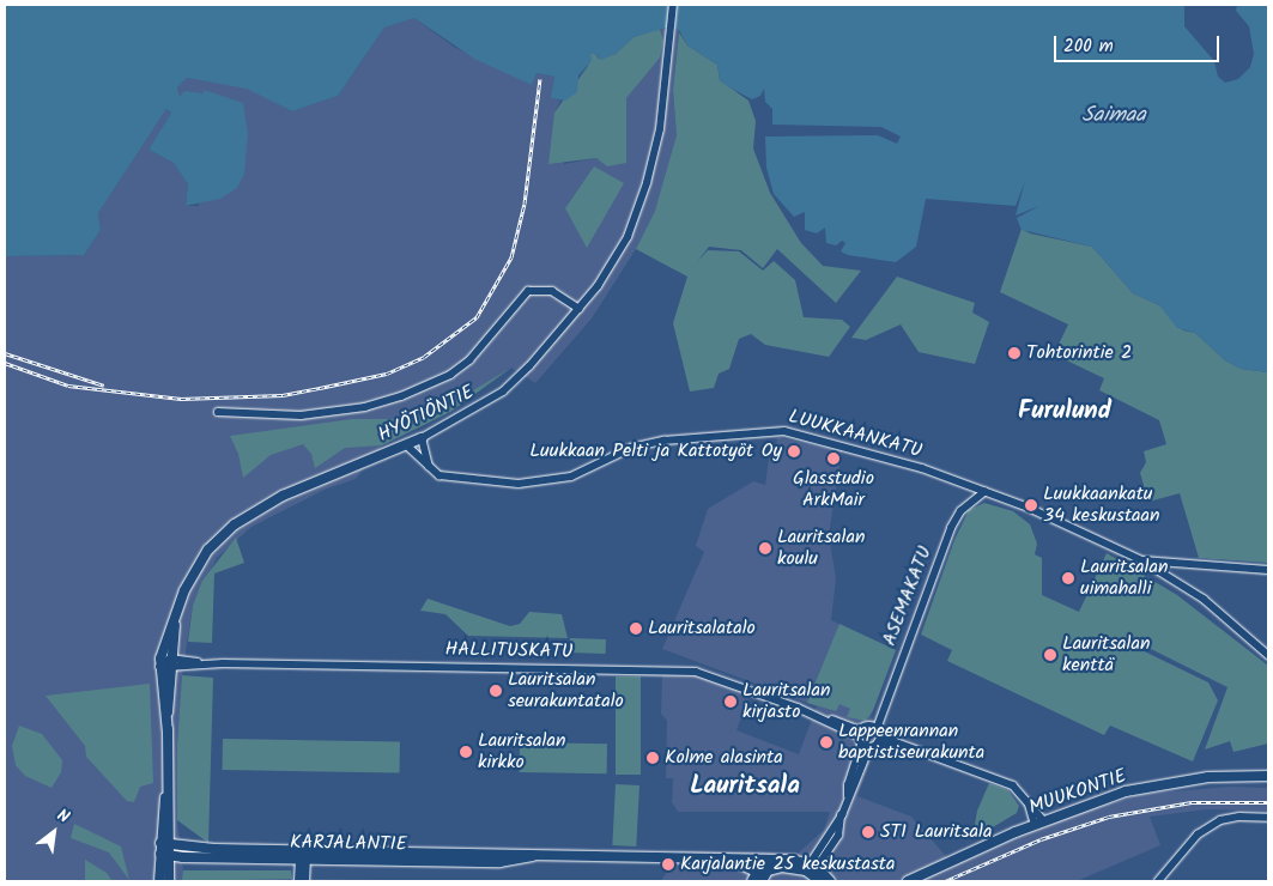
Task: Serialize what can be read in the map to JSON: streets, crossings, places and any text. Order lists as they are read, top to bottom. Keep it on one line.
{"streets":{"main road":["HYÖTIÖNTIE","MUUKONTIE","KARJALANTIE"],"street":["LUUKKAANKATU","ASEMAKATU","HALLITUSKATU"]},"crossings":[["HYÖTIÖNTIE","LUUKKAANKATU"],["HYÖTIÖNTIE","HALLITUSKATU"],["HYÖTIÖNTIE","KARJALANTIE"],["LUUKKAANKATU","ASEMAKATU"]],"districts":["Furulund","Lauritsala"],"water":["Saimaa"],"places":["Tohtorintie 2","Luukkaan Pelti ja Kattotyöt Oy","Glasstudio ArkMair","Luukkaankatu 34 keskustaan","Lauritsalan koulu","Lauritsalan uimahalli","Lauritsalatalo","Lauritsalan kenttä","Lauritsalan seurakuntatalo","Lauritsalan kirjasto","Lappeenrannan baptistiseurakunta","Lauritsalan kirkko","Kolme alasinta","ST1 Lauritsala","Karjalantie 25 keskustasta"],"scale_bar":"200 m","north":"top right"}
